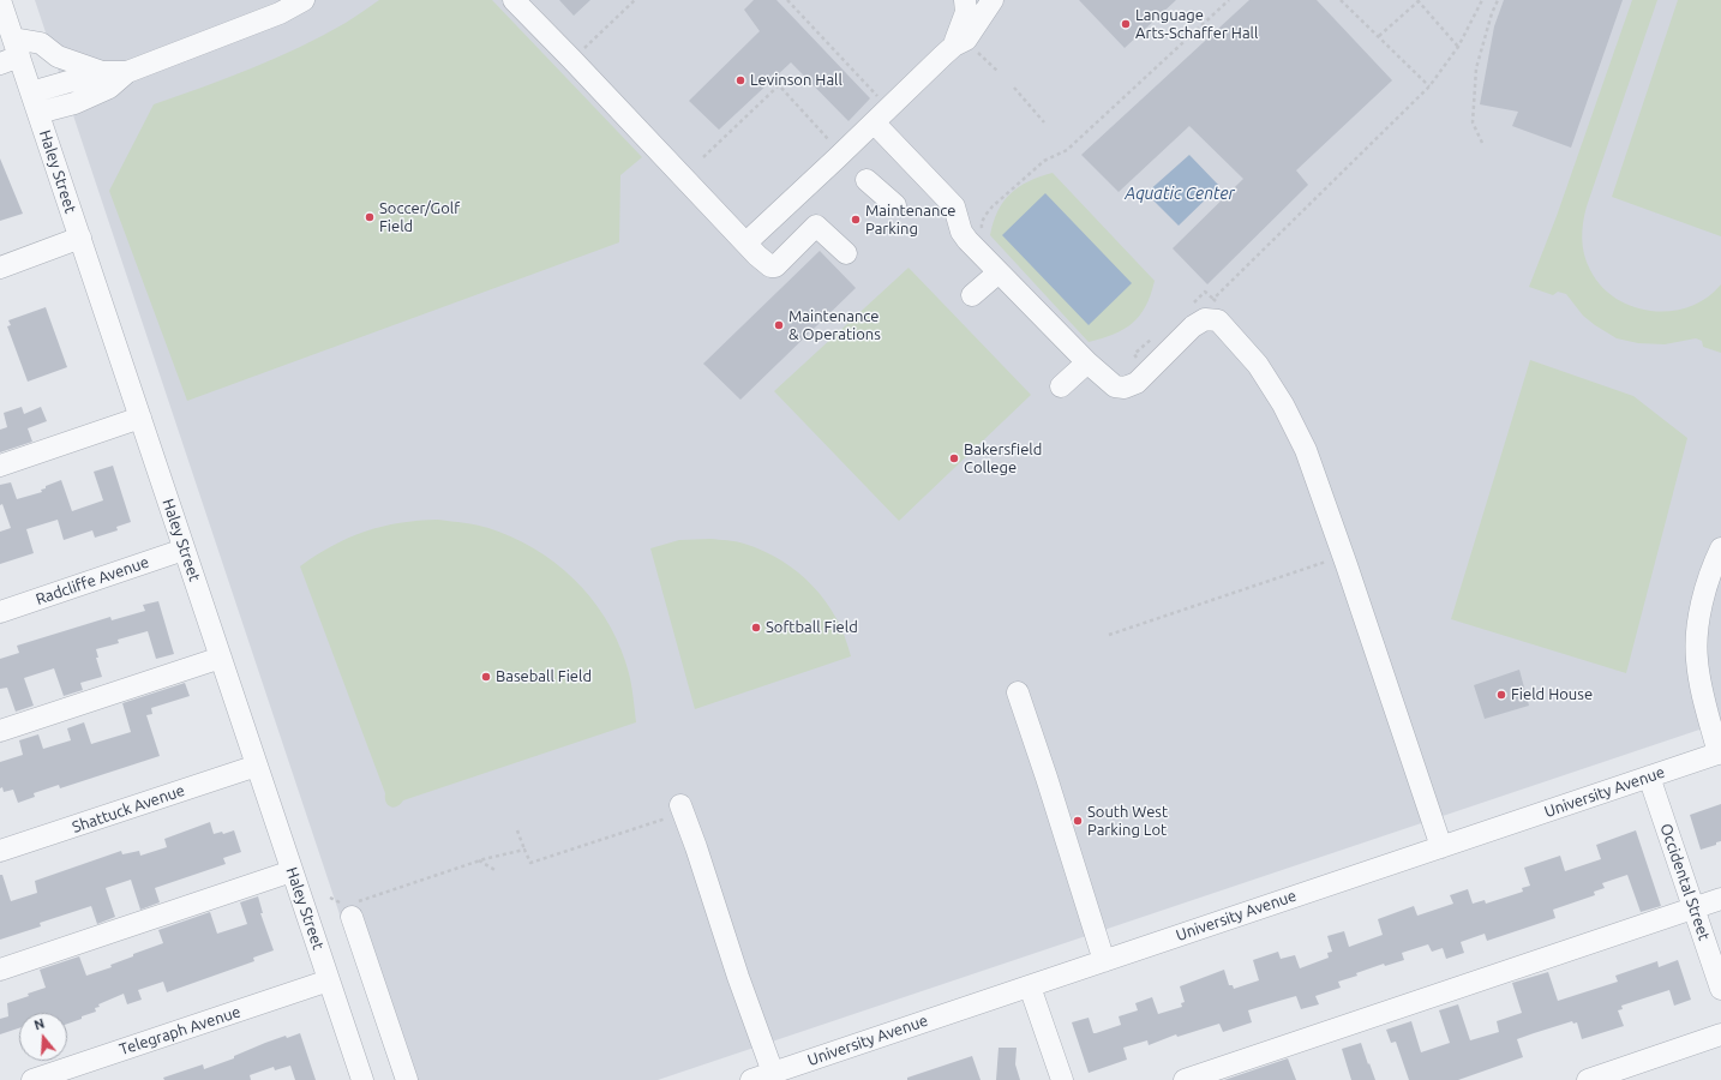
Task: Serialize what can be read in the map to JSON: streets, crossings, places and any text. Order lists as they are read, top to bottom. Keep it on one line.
{"streets":{"street":["Haley Street","Radcliffe Avenue","University Avenue","Shattuck Avenue","Occidental Street","Telegraph Avenue"]},"crossings":[["Haley Street","Radcliffe Avenue"],["Haley Street","Shattuck Avenue"],["Haley Street","Telegraph Avenue"],["University Avenue","Occidental Street"]],"water":["Aquatic Center"],"places":["Language Arts-Schaffer Hall","Levinson Hall","Soccer/Golf Field","Maintenance Parking","Maintenance & Operations","Bakersfield College","Softball Field","Baseball Field","Field House","South West Parking Lot"],"north":"top"}
